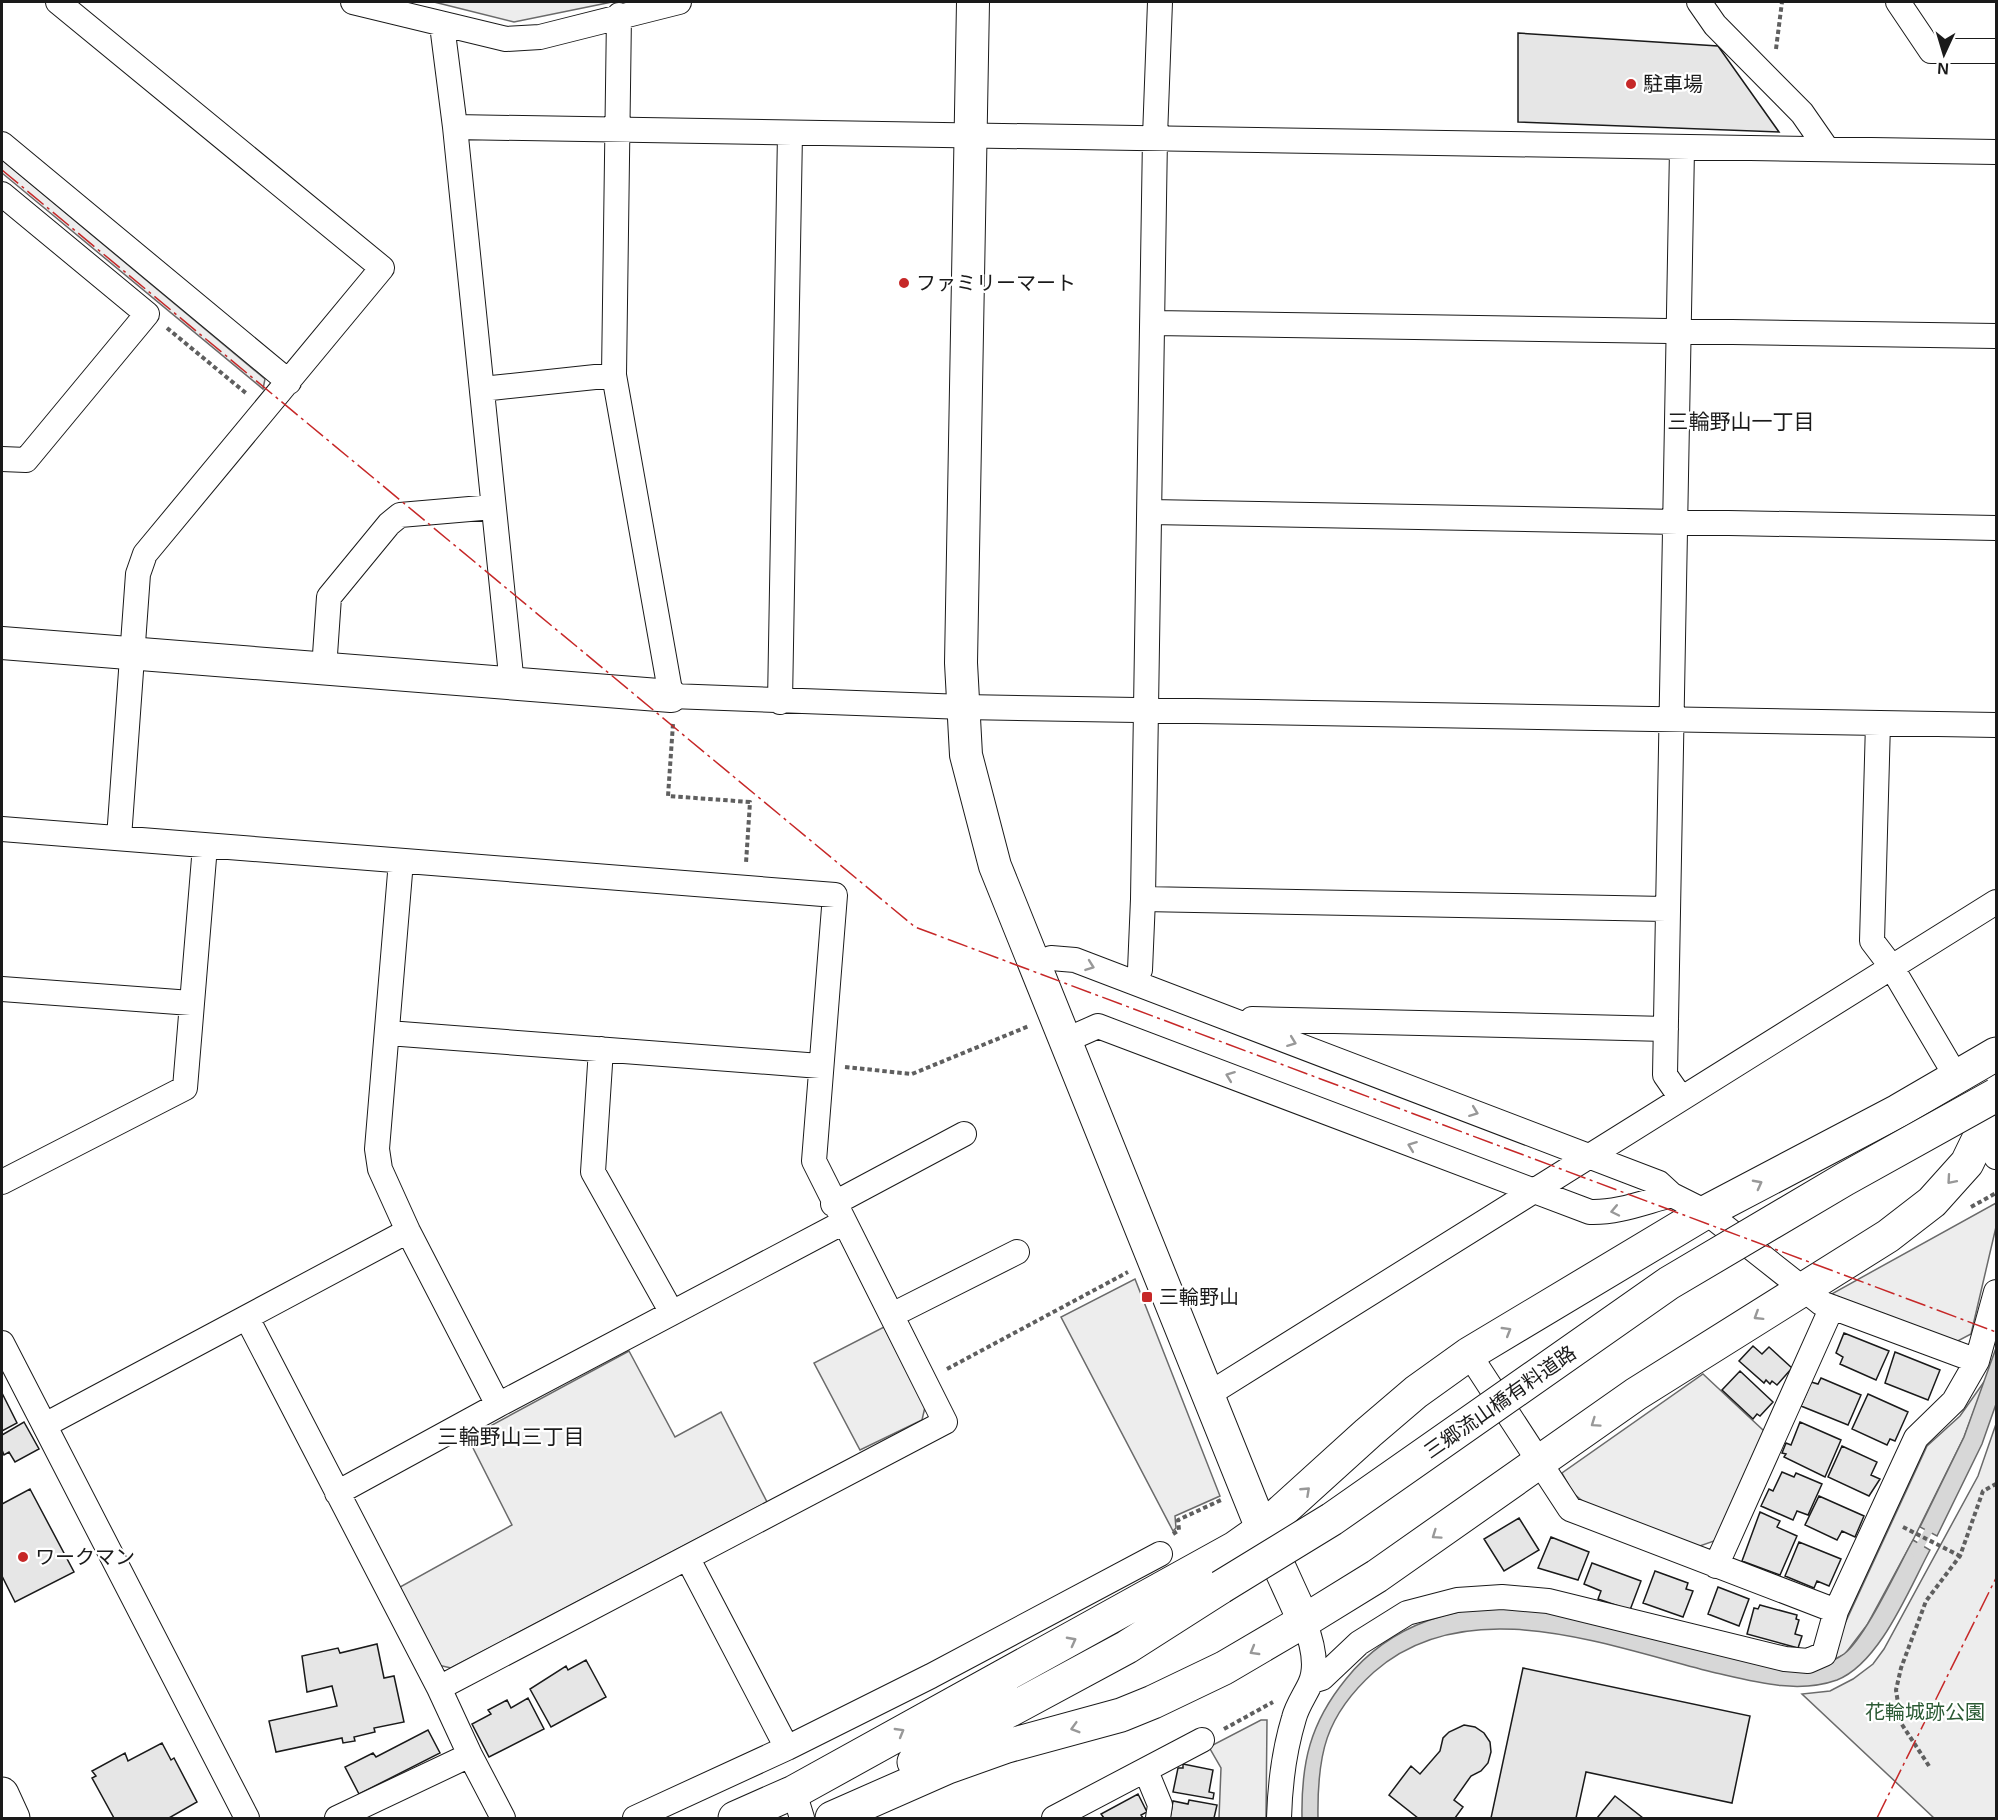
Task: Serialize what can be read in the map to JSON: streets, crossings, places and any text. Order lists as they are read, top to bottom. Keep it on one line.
{"streets":{"main road":["三郷流山橋有料道路"]},"districts":["三輪野山一丁目","三輪野山三丁目"],"parks":["花輪城跡公園"],"places":{"other":["駐車場","ファミリーマート","ワークマン"],"transit":["三輪野山"]},"north":"bottom"}
